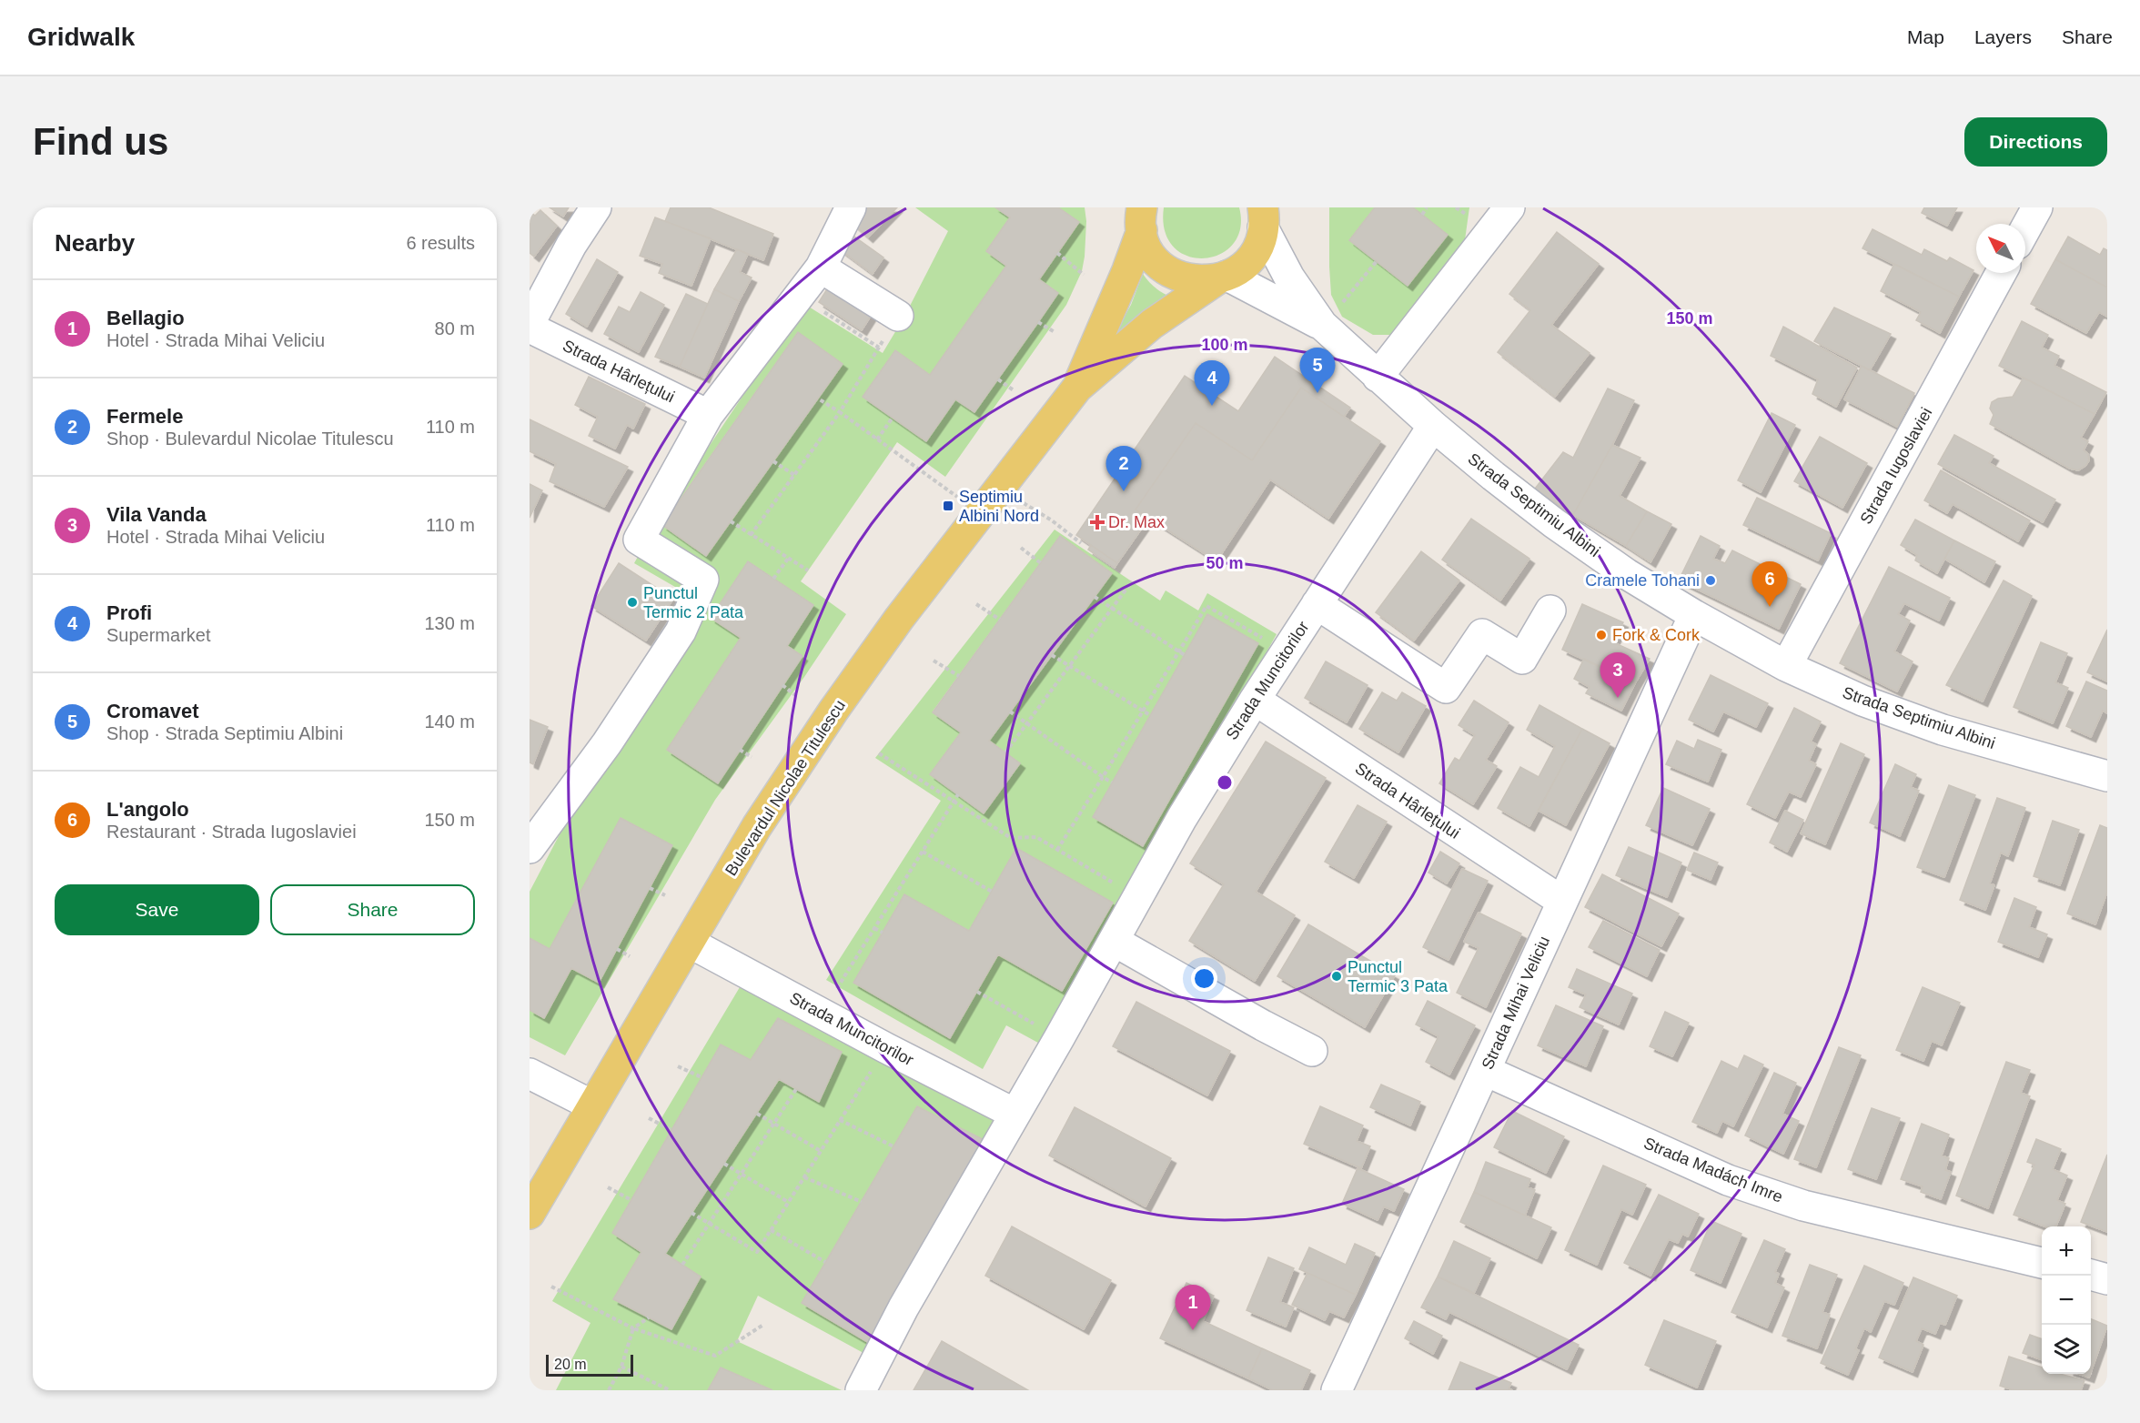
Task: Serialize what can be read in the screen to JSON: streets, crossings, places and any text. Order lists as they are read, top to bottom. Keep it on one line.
{"streets":{"main road":["Bulevardul Nicolae Titulescu"],"street":["Strada Hârlețului","Strada Iugoslaviei","Strada Septimiu Albini","Strada Muncitorilor","Strada Mihai Veliciu","Strada Madách Imre"]},"crossings":[["Strada Hârlețului","Strada Muncitorilor"],["Strada Hârlețului","Strada Mihai Veliciu"],["Strada Iugoslaviei","Strada Septimiu Albini"],["Strada Septimiu Albini","Strada Muncitorilor"],["Strada Septimiu Albini","Bulevardul Nicolae Titulescu"],["Strada Septimiu Albini","Strada Mihai Veliciu"],["Strada Muncitorilor","Bulevardul Nicolae Titulescu"],["Strada Mihai Veliciu","Strada Madách Imre"]],"places":{"transit":["Septimiu Albini Nord"],"health":["Dr. Max"],"other":["Cramele Tohani","Punctul Termic 2 Pata","Fork & Cork","Punctul Termic 3 Pata"]},"scale_bar":"20 m","north":"top left","page":{"header":"Gridwalk","nav":["Map","Layers","Share"],"buttons":["Directions",["Save","Share"]],"title":"Find us","heading":["Nearby","6 results"],"list":[{"mark":"1","name":"Bellagio","note":"Hotel · Strada Mihai Veliciu","value":"80 m"},{"mark":"2","name":"Fermele","note":"Shop · Bulevardul Nicolae Titulescu","value":"110 m"},{"mark":"3","name":"Vila Vanda","note":"Hotel · Strada Mihai Veliciu","value":"110 m"},{"mark":"4","name":"Profi","note":"Supermarket","value":"130 m"},{"mark":"5","name":"Cromavet","note":"Shop · Strada Septimiu Albini","value":"140 m"},{"mark":"6","name":"L'angolo","note":"Restaurant · Strada Iugoslaviei","value":"150 m"}],"pins":["5","4","2","6","3","1"],"map_buttons":["+","−"],"scale":"20 m"},"rings":["150 m","100 m","50 m"]}
